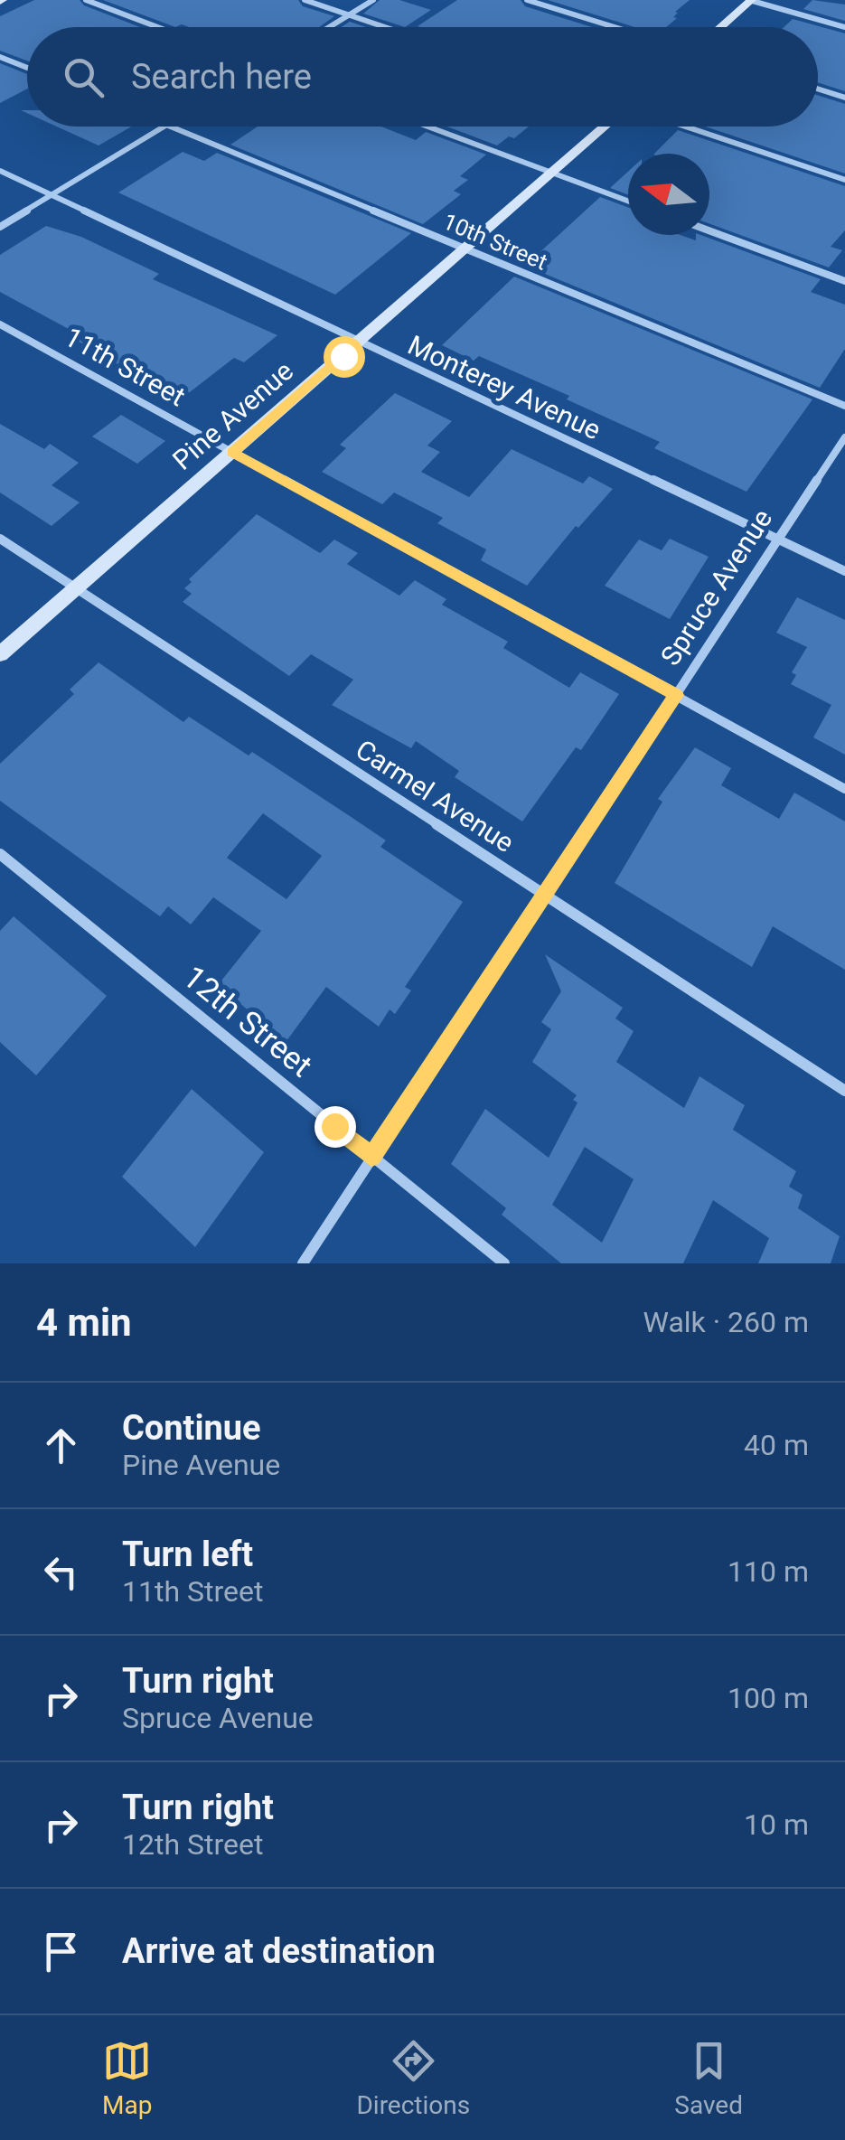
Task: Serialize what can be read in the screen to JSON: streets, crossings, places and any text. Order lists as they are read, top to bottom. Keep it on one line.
{"streets":{"main road":["Pine Avenue"],"street":["10th Street","11th Street","Monterey Avenue","Spruce Avenue","Carmel Avenue","12th Street"]},"crossings":[["10th Street","Pine Avenue"],["11th Street","Pine Avenue"],["11th Street","Spruce Avenue"],["Monterey Avenue","Pine Avenue"],["Monterey Avenue","Spruce Avenue"],["Pine Avenue","Carmel Avenue"],["Spruce Avenue","Carmel Avenue"],["Spruce Avenue","12th Street"]],"north":"left","page":{"search":"Search here","heading":["4 min","Walk · 260 m"],"list":[["Continue","Pine Avenue","40 m"],["Turn left","11th Street","110 m"],["Turn right","Spruce Avenue","100 m"],["Turn right","12th Street","10 m"],"Arrive at destination"],"nav":["Map","Directions","Saved"]}}
